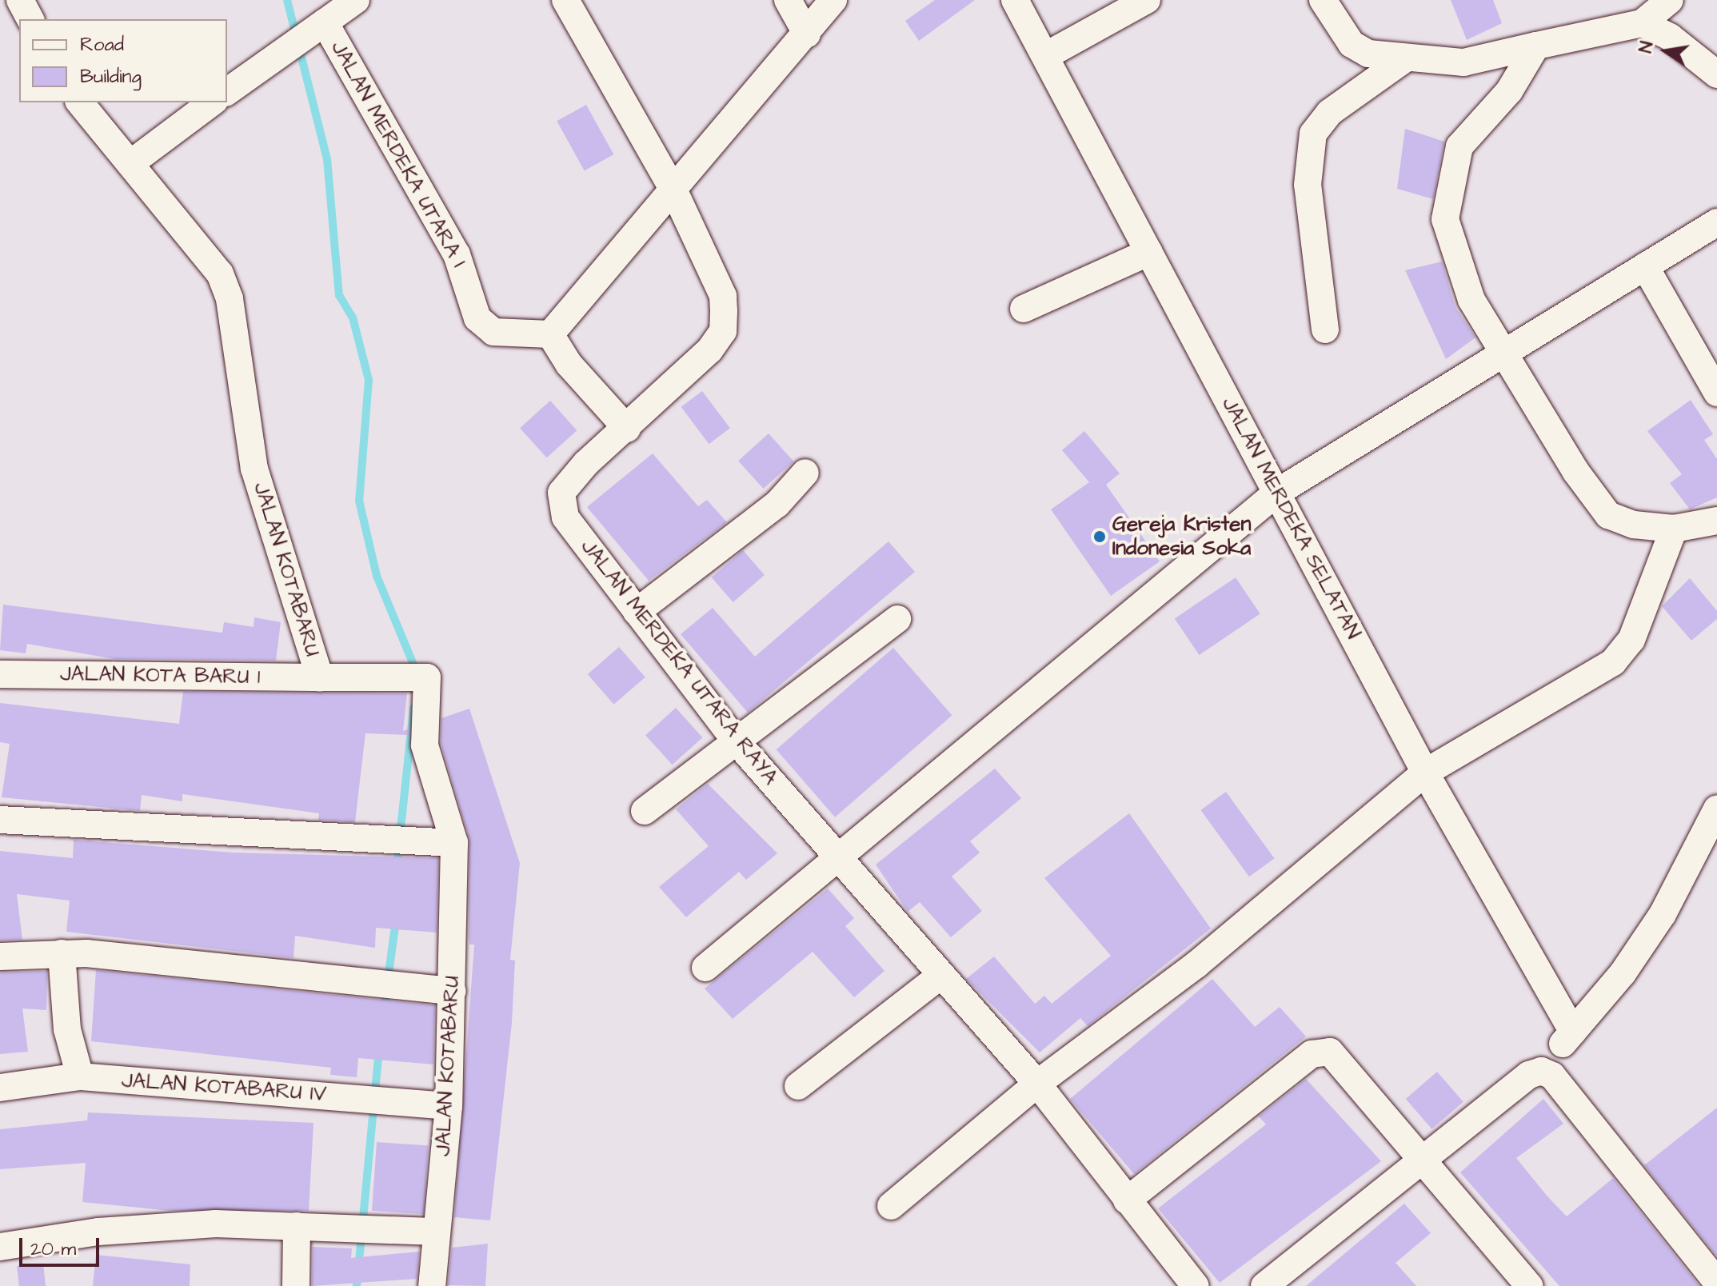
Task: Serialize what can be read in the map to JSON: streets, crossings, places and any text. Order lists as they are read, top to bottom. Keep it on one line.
{"streets":{"street":["JALAN MERDEKA UTARA I","JALAN MERDEKA SELATAN","JALAN KOTABARU","JALAN MERDEKA UTARA RAYA","JALAN KOTA BARU 1","JALAN KOTABARU IV"]},"crossings":[["JALAN KOTABARU","JALAN KOTA BARU 1"],["JALAN KOTABARU","JALAN KOTABARU IV"]],"places":["Gereja Kristen Indonesia Soka"],"legend":["Road","Building"],"scale_bar":"20 m","north":"left"}
